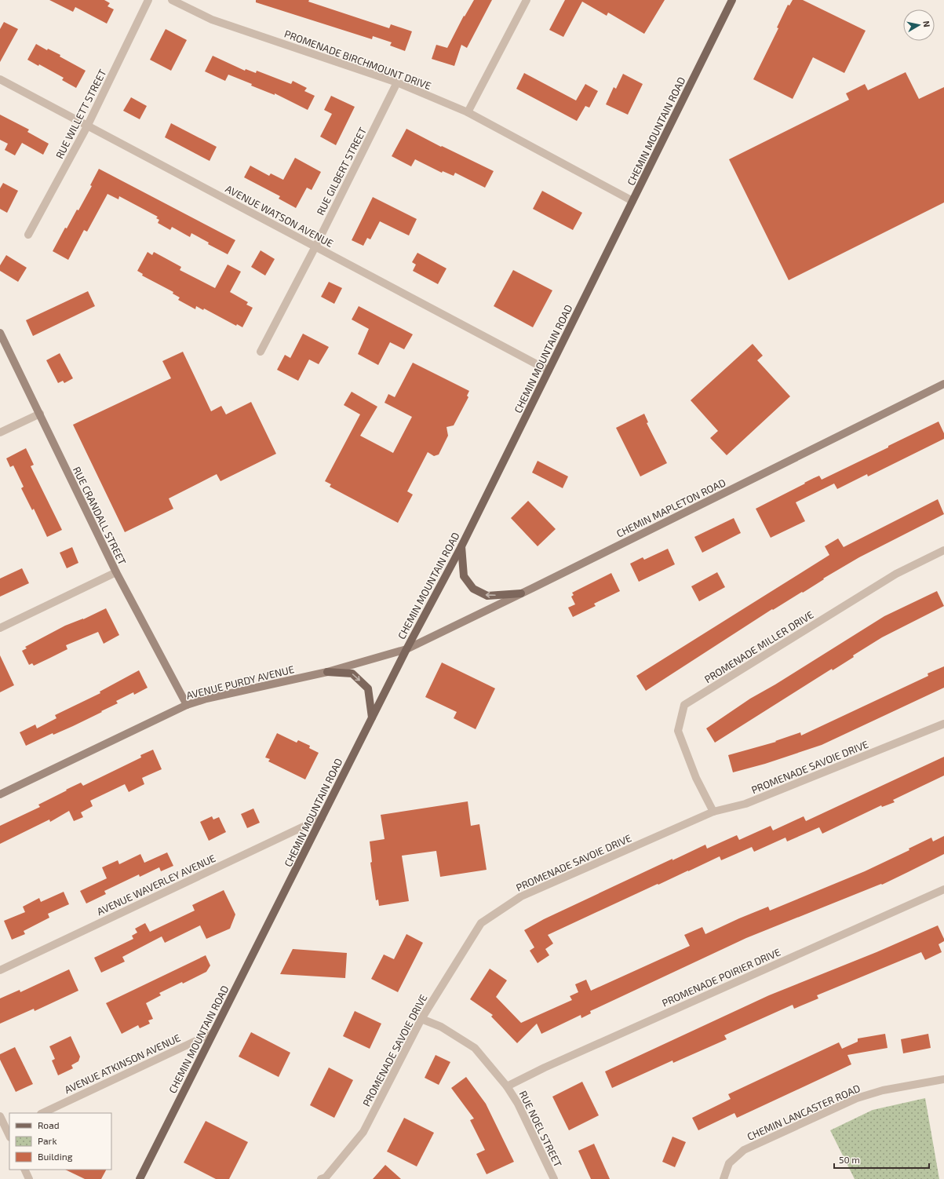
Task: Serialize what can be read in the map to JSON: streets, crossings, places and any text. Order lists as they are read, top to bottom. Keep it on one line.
{"streets":{"main road":["CHEMIN MOUNTAIN ROAD"],"street":["PROMENADE BIRCHMOUNT DRIVE","RUE WILLETT STREET","RUE GILBERT STREET","AVENUE WATSON AVENUE","CHEMIN MAPLETON ROAD","RUE CRANDALL STREET","PROMENADE MILLER DRIVE","AVENUE PURDY AVENUE","PROMENADE SAVOIE DRIVE","AVENUE WAVERLEY AVENUE","PROMENADE POIRIER DRIVE","AVENUE ATKINSON AVENUE","CHEMIN LANCASTER ROAD","RUE NOEL STREET"]},"crossings":[["PROMENADE BIRCHMOUNT DRIVE","CHEMIN MOUNTAIN ROAD"],["PROMENADE BIRCHMOUNT DRIVE","RUE GILBERT STREET"],["RUE WILLETT STREET","AVENUE WATSON AVENUE"],["CHEMIN MOUNTAIN ROAD","AVENUE WATSON AVENUE"],["CHEMIN MOUNTAIN ROAD","CHEMIN MAPLETON ROAD"],["CHEMIN MOUNTAIN ROAD","AVENUE PURDY AVENUE"],["CHEMIN MOUNTAIN ROAD","AVENUE WAVERLEY AVENUE"],["CHEMIN MOUNTAIN ROAD","AVENUE ATKINSON AVENUE"],["RUE GILBERT STREET","AVENUE WATSON AVENUE"],["CHEMIN MAPLETON ROAD","AVENUE PURDY AVENUE"],["RUE CRANDALL STREET","AVENUE PURDY AVENUE"],["PROMENADE MILLER DRIVE","PROMENADE SAVOIE DRIVE"],["PROMENADE SAVOIE DRIVE","RUE NOEL STREET"],["PROMENADE POIRIER DRIVE","RUE NOEL STREET"]],"legend":["Road","Park","Building"],"scale_bar":"50 m","north":"right"}
